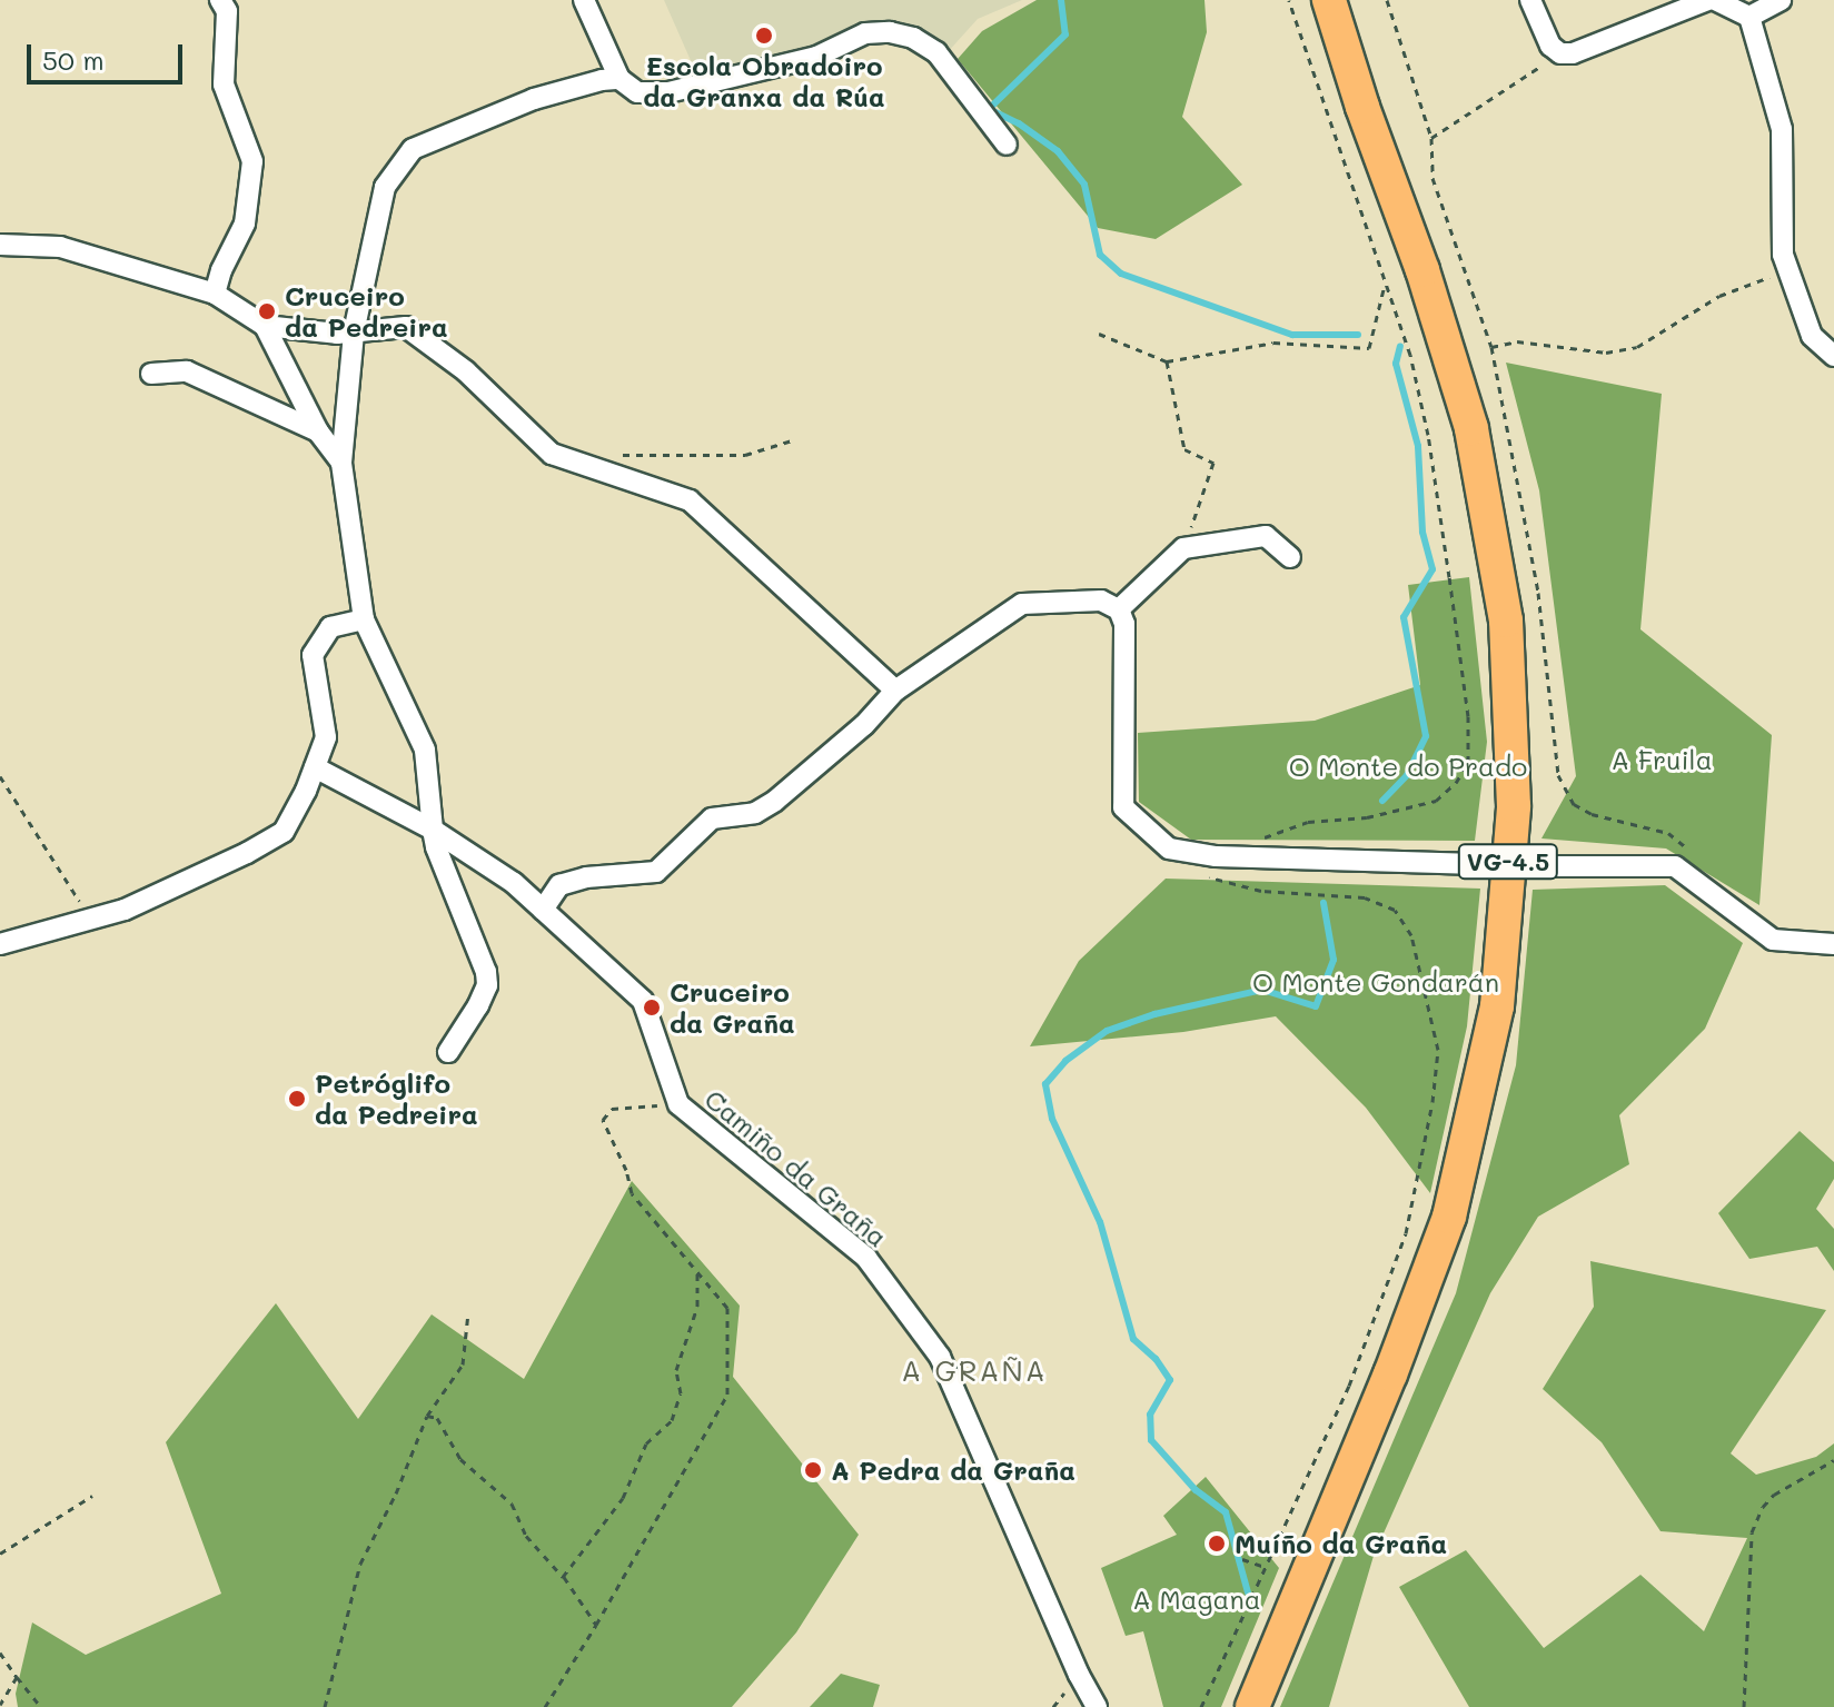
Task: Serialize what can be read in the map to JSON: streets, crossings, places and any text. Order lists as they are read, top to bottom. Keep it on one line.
{"streets":{"highway":["VG-4.5"],"street":["Camiño da Graña"]},"districts":["A GRAÑA"],"parks":["A Fruila","O Monte do Prado","O Monte Gondarán","A Magana"],"places":["Escola Obradoiro da Granxa da Rúa","Cruceiro da Pedreira","Cruceiro da Graña","Petróglifo da Pedreira","A Pedra da Graña","Muíño da Graña"],"scale_bar":"50 m"}
